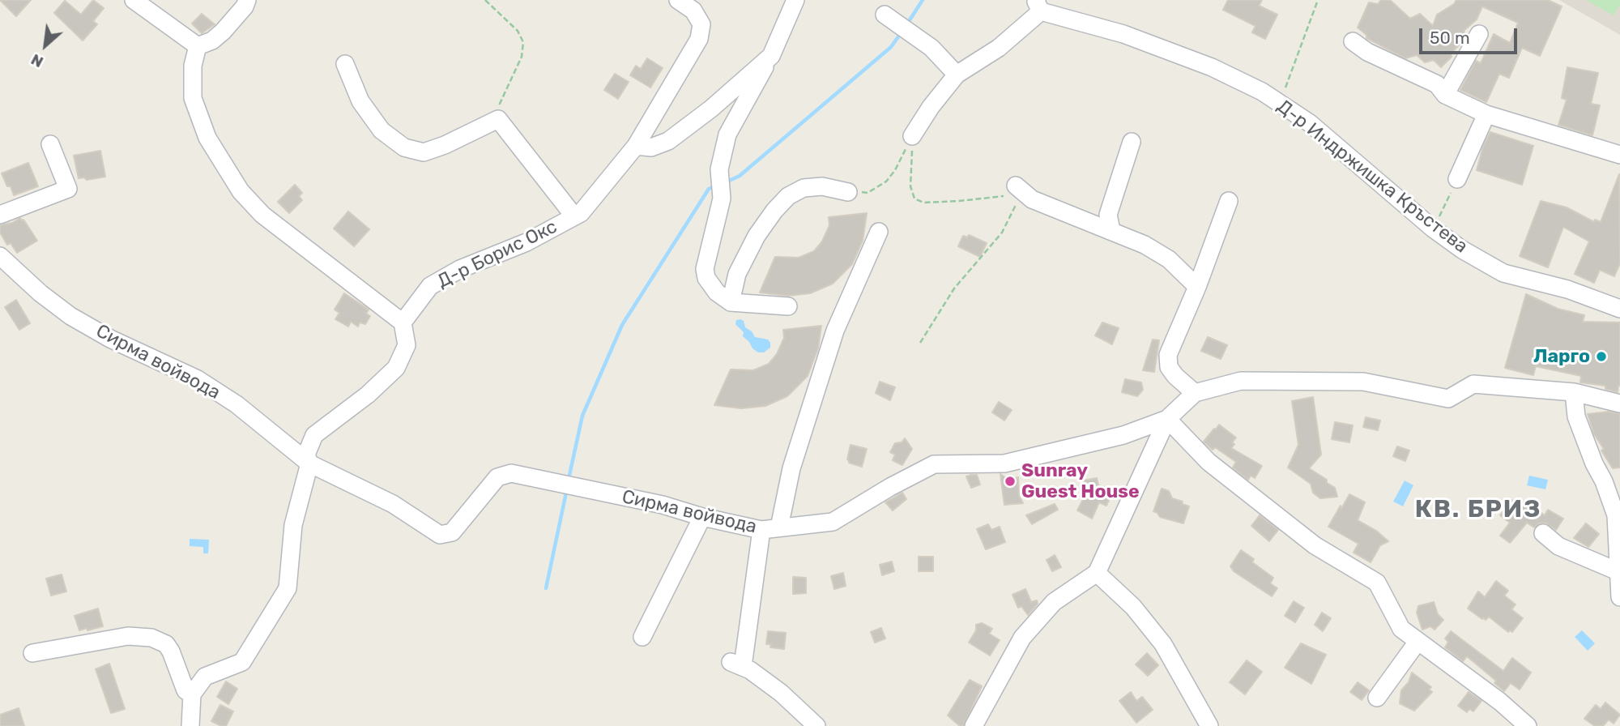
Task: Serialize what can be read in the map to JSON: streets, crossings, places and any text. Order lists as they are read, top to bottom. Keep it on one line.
{"streets":{"street":["Д-р Индржишка Кръстева","Д-р Борис Окс","Сирма войвода"]},"districts":["КВ. БРИЗ"],"places":["Ларго","Sunray Guest House"],"scale_bar":"50 m","north":"bottom left"}
